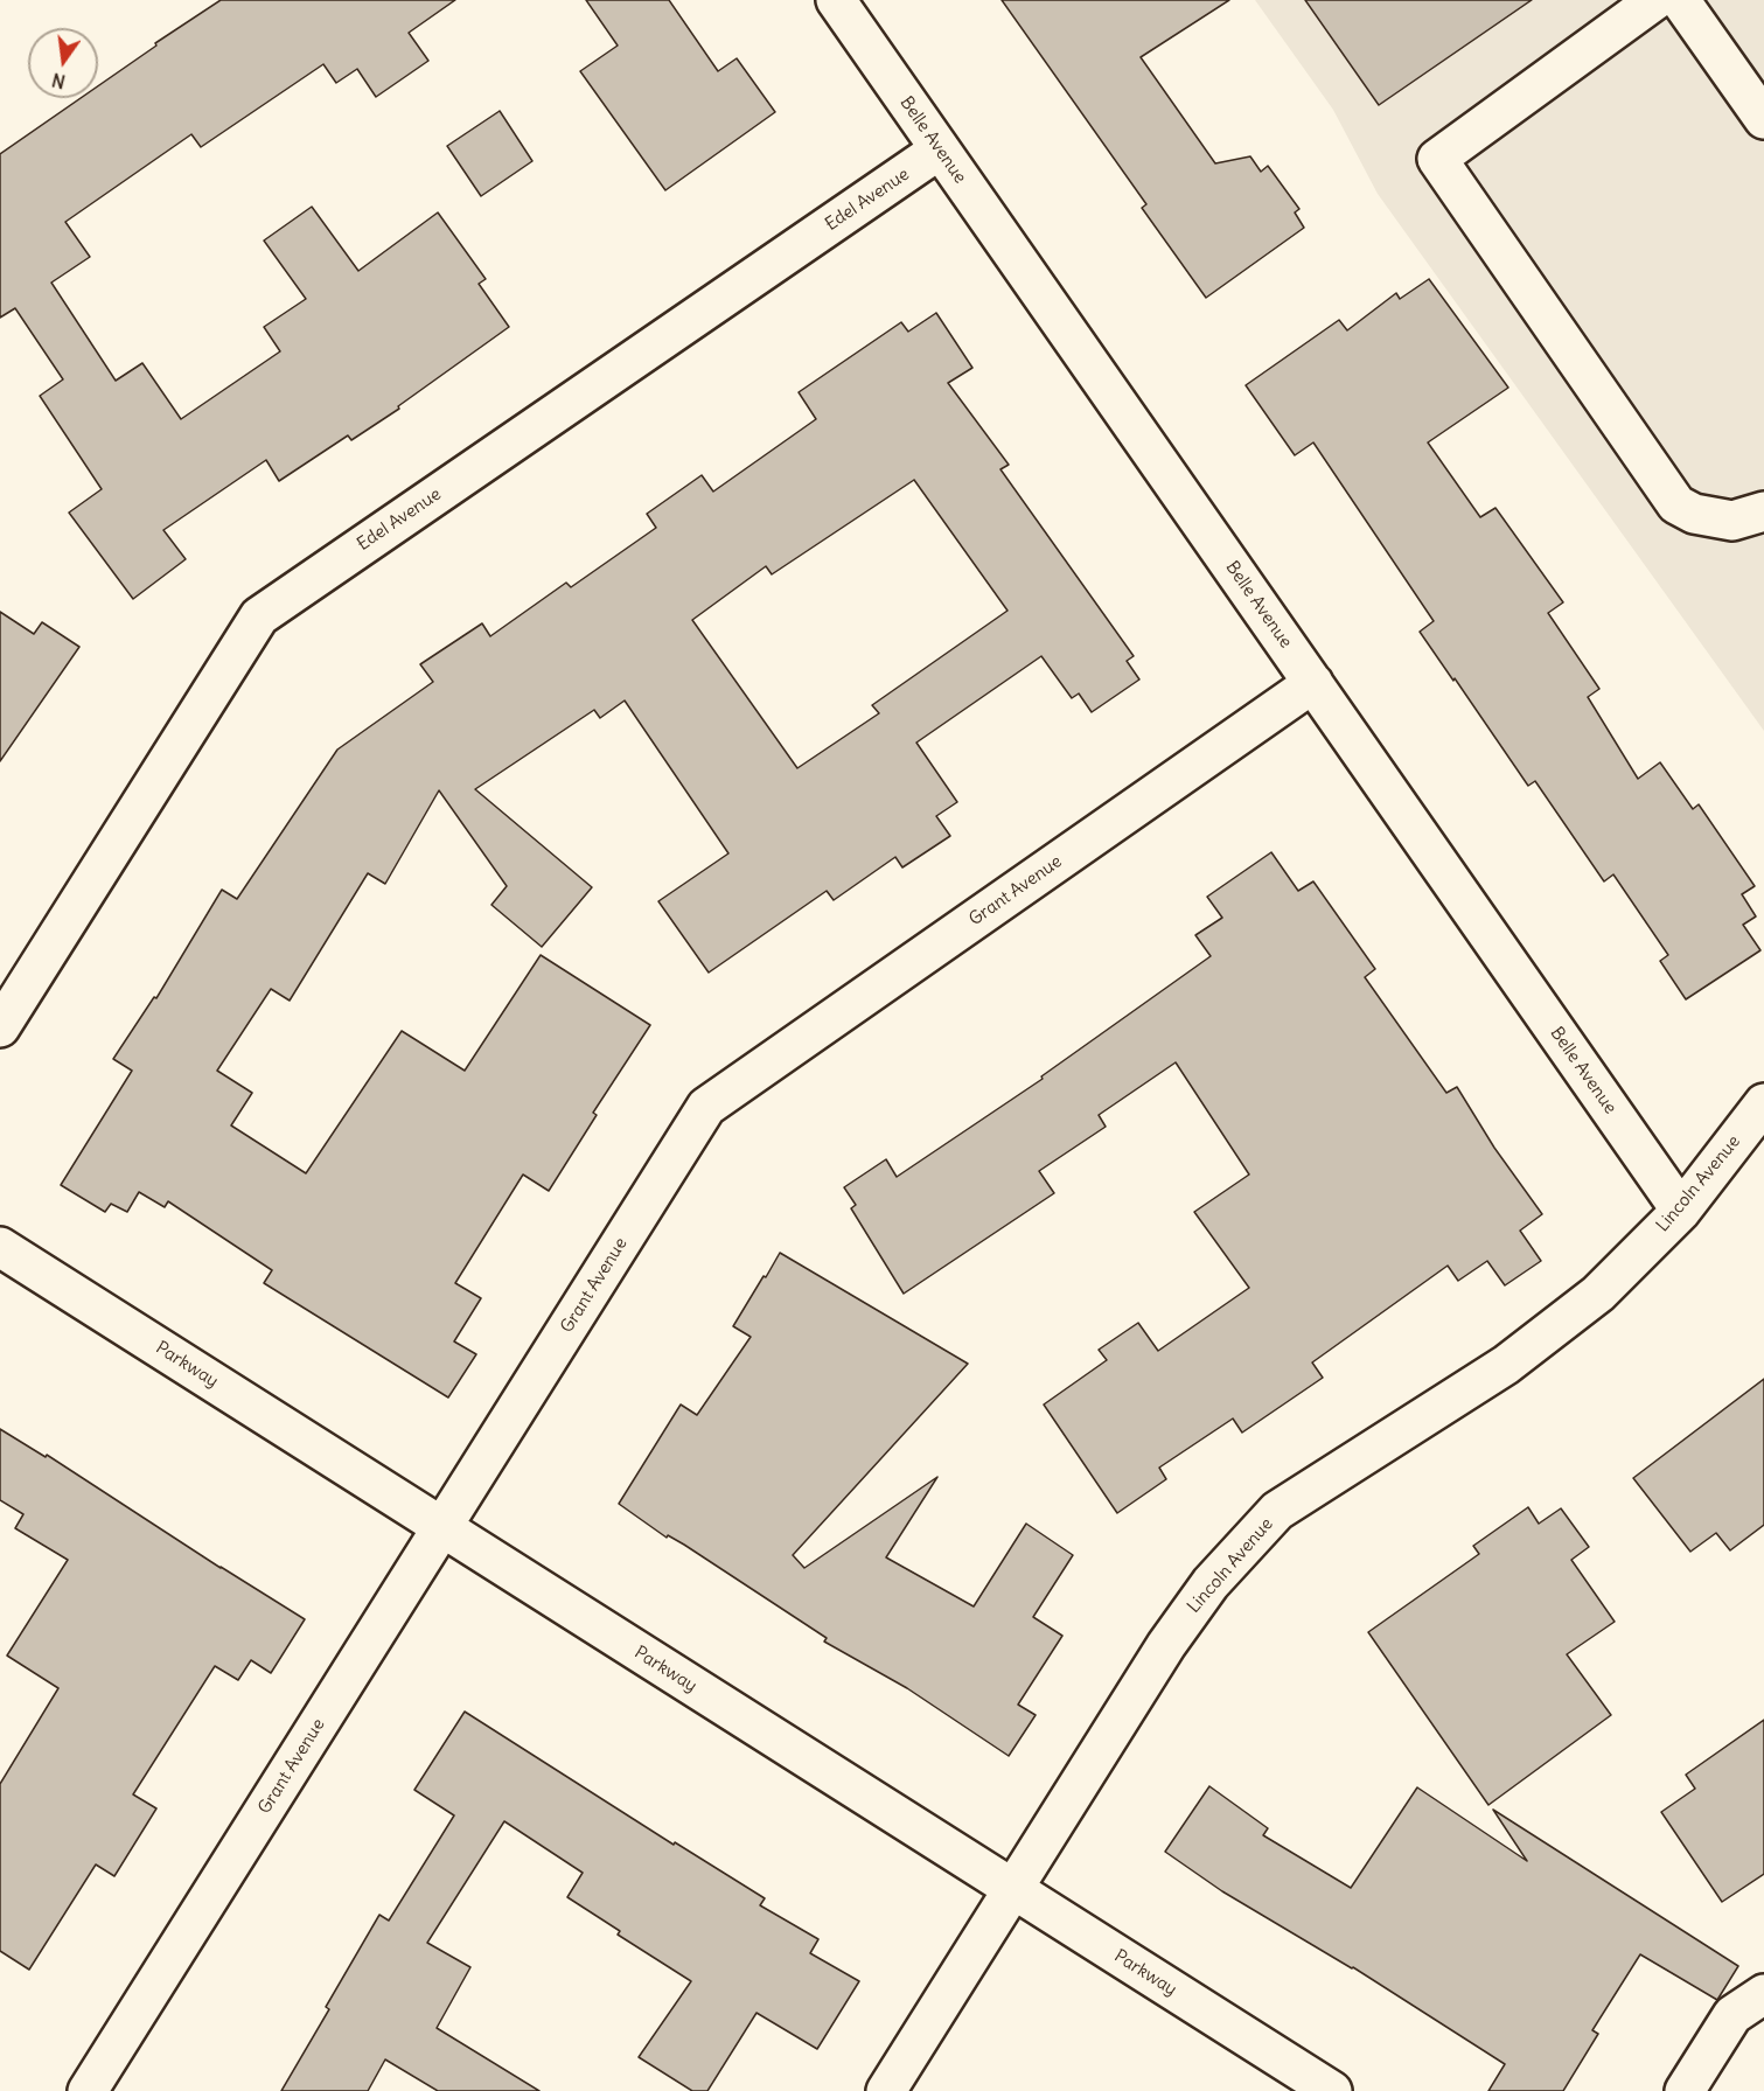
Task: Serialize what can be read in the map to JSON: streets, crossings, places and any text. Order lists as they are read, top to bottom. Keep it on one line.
{"streets":{"street":["Belle Avenue","Edel Avenue","Grant Avenue","Lincoln Avenue","Parkway"]},"crossings":[["Belle Avenue","Edel Avenue"],["Belle Avenue","Grant Avenue"],["Belle Avenue","Lincoln Avenue"],["Grant Avenue","Parkway"],["Lincoln Avenue","Parkway"]],"north":"bottom"}
